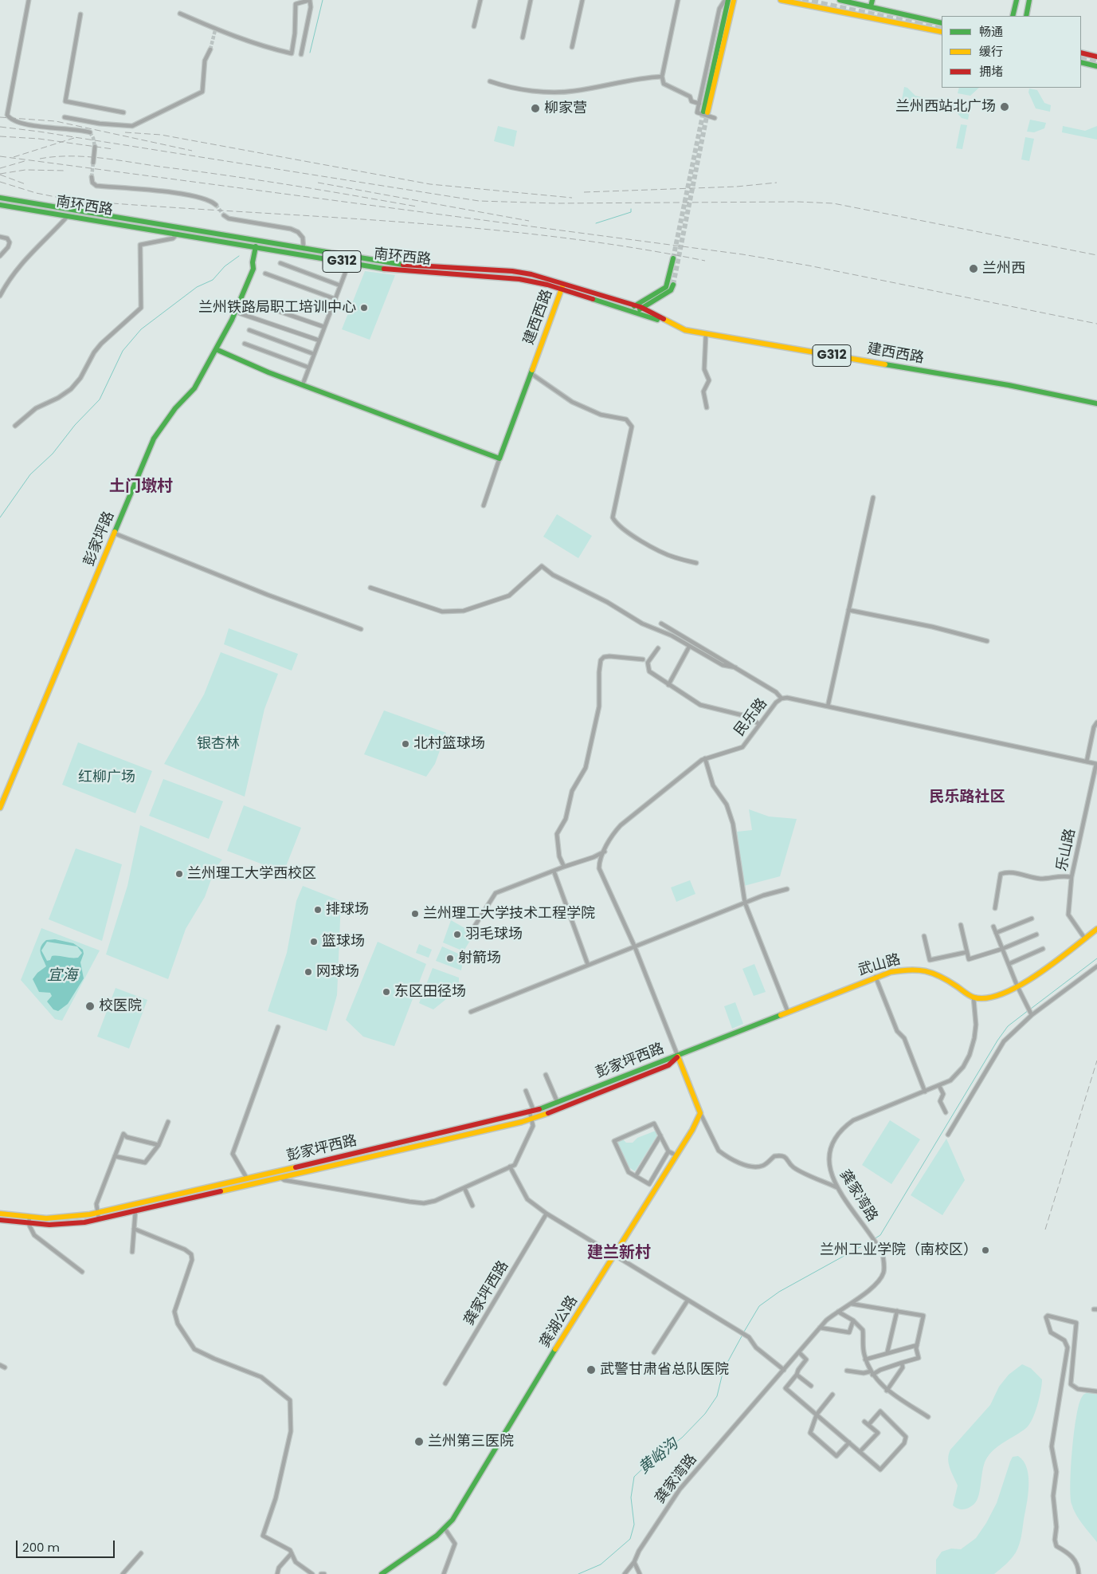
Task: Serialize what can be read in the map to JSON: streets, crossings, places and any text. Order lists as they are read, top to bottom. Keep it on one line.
{"streets":{"main road":["南环西路","G312","建西西路","彭家坪路","武山路","彭家坪西路","龚湖公路"],"street":["民乐路","乐山路","龚家湾路","龚家坪西路"]},"crossings":[["南环西路","建西西路"],["南环西路","彭家坪路"],["民乐路","乐山路"],["民乐路","武山路"],["民乐路","彭家坪西路"],["武山路","彭家坪西路"],["武山路","龚家湾路"]],"districts":["土门墩村","民乐路社区","建兰新村"],"water":["宜海","黄峪沟"],"parks":["银杏林","红柳广场"],"places":["兰州西站北广场","柳家营","兰州西","兰州铁路局职工培训中心","北村篮球场","兰州理工大学西校区","排球场","兰州理工大学技术工程学院","羽毛球场","篮球场","射箭场","网球场","东区田径场","校医院","兰州工业学院（南校区）","武警甘肃省总队医院","兰州第三医院"],"legend":["畅通","缓行","拥堵"],"scale_bar":"200 m"}
